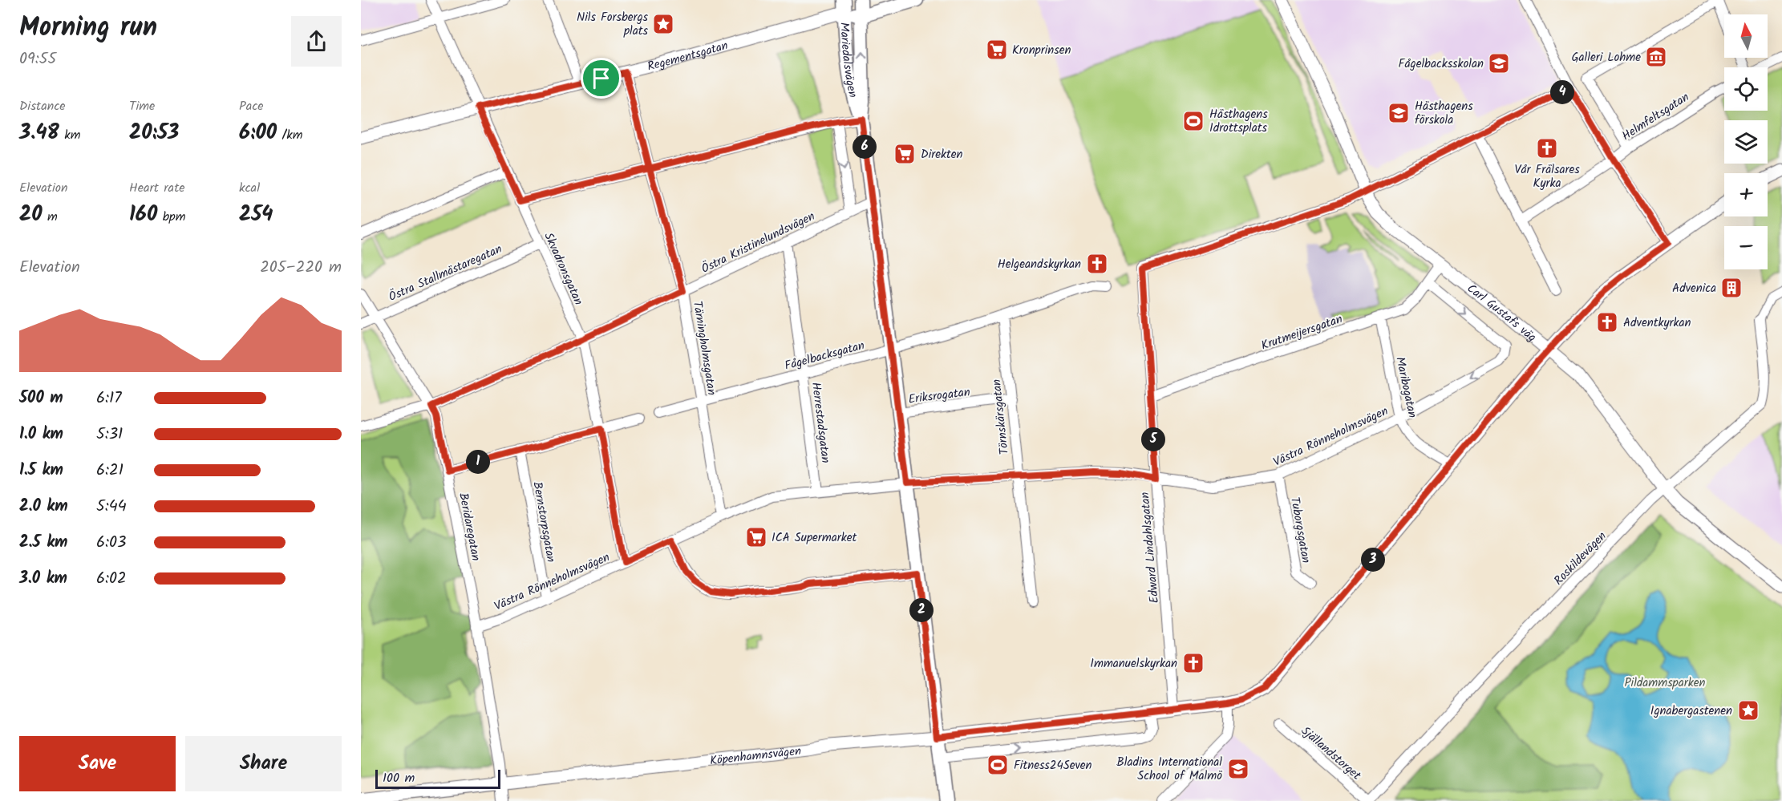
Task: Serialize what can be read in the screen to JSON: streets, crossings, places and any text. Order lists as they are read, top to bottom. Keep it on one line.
{"streets":{"main road":["Regementsgatan","Mariedalsvägen"],"street":["Helmfeltsgatan","Östra Kristinelundsvägen","Skvadronsgatan","Östra Stallmästaregatan","Carl Gustafs väg","Krutmeijersgatan","Tärningholmsgatan","Fågelbacksgatan","Maribogatan","Eriksrogatan","Törnskärsgatan","Herrestadsgatan","Västra Rönneholmsvägen","Bernstorpsgatan","Beridaregatan","Tuborgsgatan","Edward Lindahlsgatan","Roskildevägen","Själlandstorget","Köpenhamnsvägen"]},"crossings":[["Regementsgatan","Mariedalsvägen"],["Regementsgatan","Skvadronsgatan"],["Regementsgatan","Tärningholmsgatan"],["Mariedalsvägen","Östra Kristinelundsvägen"],["Mariedalsvägen","Fågelbacksgatan"],["Mariedalsvägen","Eriksrogatan"],["Mariedalsvägen","Västra Rönneholmsvägen"],["Mariedalsvägen","Köpenhamnsvägen"],["Östra Kristinelundsvägen","Skvadronsgatan"],["Östra Kristinelundsvägen","Tärningholmsgatan"],["Östra Kristinelundsvägen","Herrestadsgatan"],["Östra Kristinelundsvägen","Beridaregatan"],["Skvadronsgatan","Östra Stallmästaregatan"],["Skvadronsgatan","Västra Rönneholmsvägen"],["Östra Stallmästaregatan","Beridaregatan"],["Carl Gustafs väg","Krutmeijersgatan"],["Carl Gustafs väg","Västra Rönneholmsvägen"],["Carl Gustafs väg","Edward Lindahlsgatan"],["Carl Gustafs väg","Roskildevägen"],["Carl Gustafs väg","Köpenhamnsvägen"],["Krutmeijersgatan","Maribogatan"],["Krutmeijersgatan","Edward Lindahlsgatan"],["Tärningholmsgatan","Fågelbacksgatan"],["Tärningholmsgatan","Västra Rönneholmsvägen"],["Fågelbacksgatan","Törnskärsgatan"],["Fågelbacksgatan","Herrestadsgatan"],["Maribogatan","Västra Rönneholmsvägen"],["Maribogatan","Köpenhamnsvägen"],["Eriksrogatan","Törnskärsgatan"],["Törnskärsgatan","Västra Rönneholmsvägen"],["Herrestadsgatan","Västra Rönneholmsvägen"],["Västra Rönneholmsvägen","Bernstorpsgatan"],["Västra Rönneholmsvägen","Beridaregatan"],["Västra Rönneholmsvägen","Tuborgsgatan"],["Västra Rönneholmsvägen","Edward Lindahlsgatan"],["Beridaregatan","Köpenhamnsvägen"],["Edward Lindahlsgatan","Köpenhamnsvägen"],["Roskildevägen","Själlandstorget"]],"parks":["Pildammsparken"],"places":{"place":["Nils Forsbergs plats","Ignabergastenen"],"supermarket":["Kronprinsen","Direkten","ICA Supermarket"],"museum":["Galleri Lohme"],"school or university":["Fågelbacksskolan","Hästhagens förskola","Bladins International School of Malmö"],"sports":["Hästhagens Idrottsplats","Fitness24Seven"],"church":["Vår Frälsares Kyrka","Helgeandskyrkan","Adventkyrkan","Immanuelskyrkan"],"building":["Advenica"]},"scale_bar":"100 m","north":"top","page":{"heading":["Morning run","09:55"],"map_buttons":["+","−"],"pins":["4","6","5","1","3","2"],"stats":[["Distance","3.48 km"],["Time","20:53"],["Pace","6:00 /km"],["Elevation","20 m"],["Heart rate","160 bpm"],["kcal","254"]],"chart":["Elevation","205–220 m"],"list":[{"name":"500 m","note":"6:17"},{"name":"1.0 km","note":"5:31"},{"name":"1.5 km","note":"6:21"},{"name":"2.0 km","note":"5:44"},{"name":"2.5 km","note":"6:03"},{"name":"3.0 km","note":"6:02"}],"buttons":["Save","Share"],"scale":"100 m"}}
